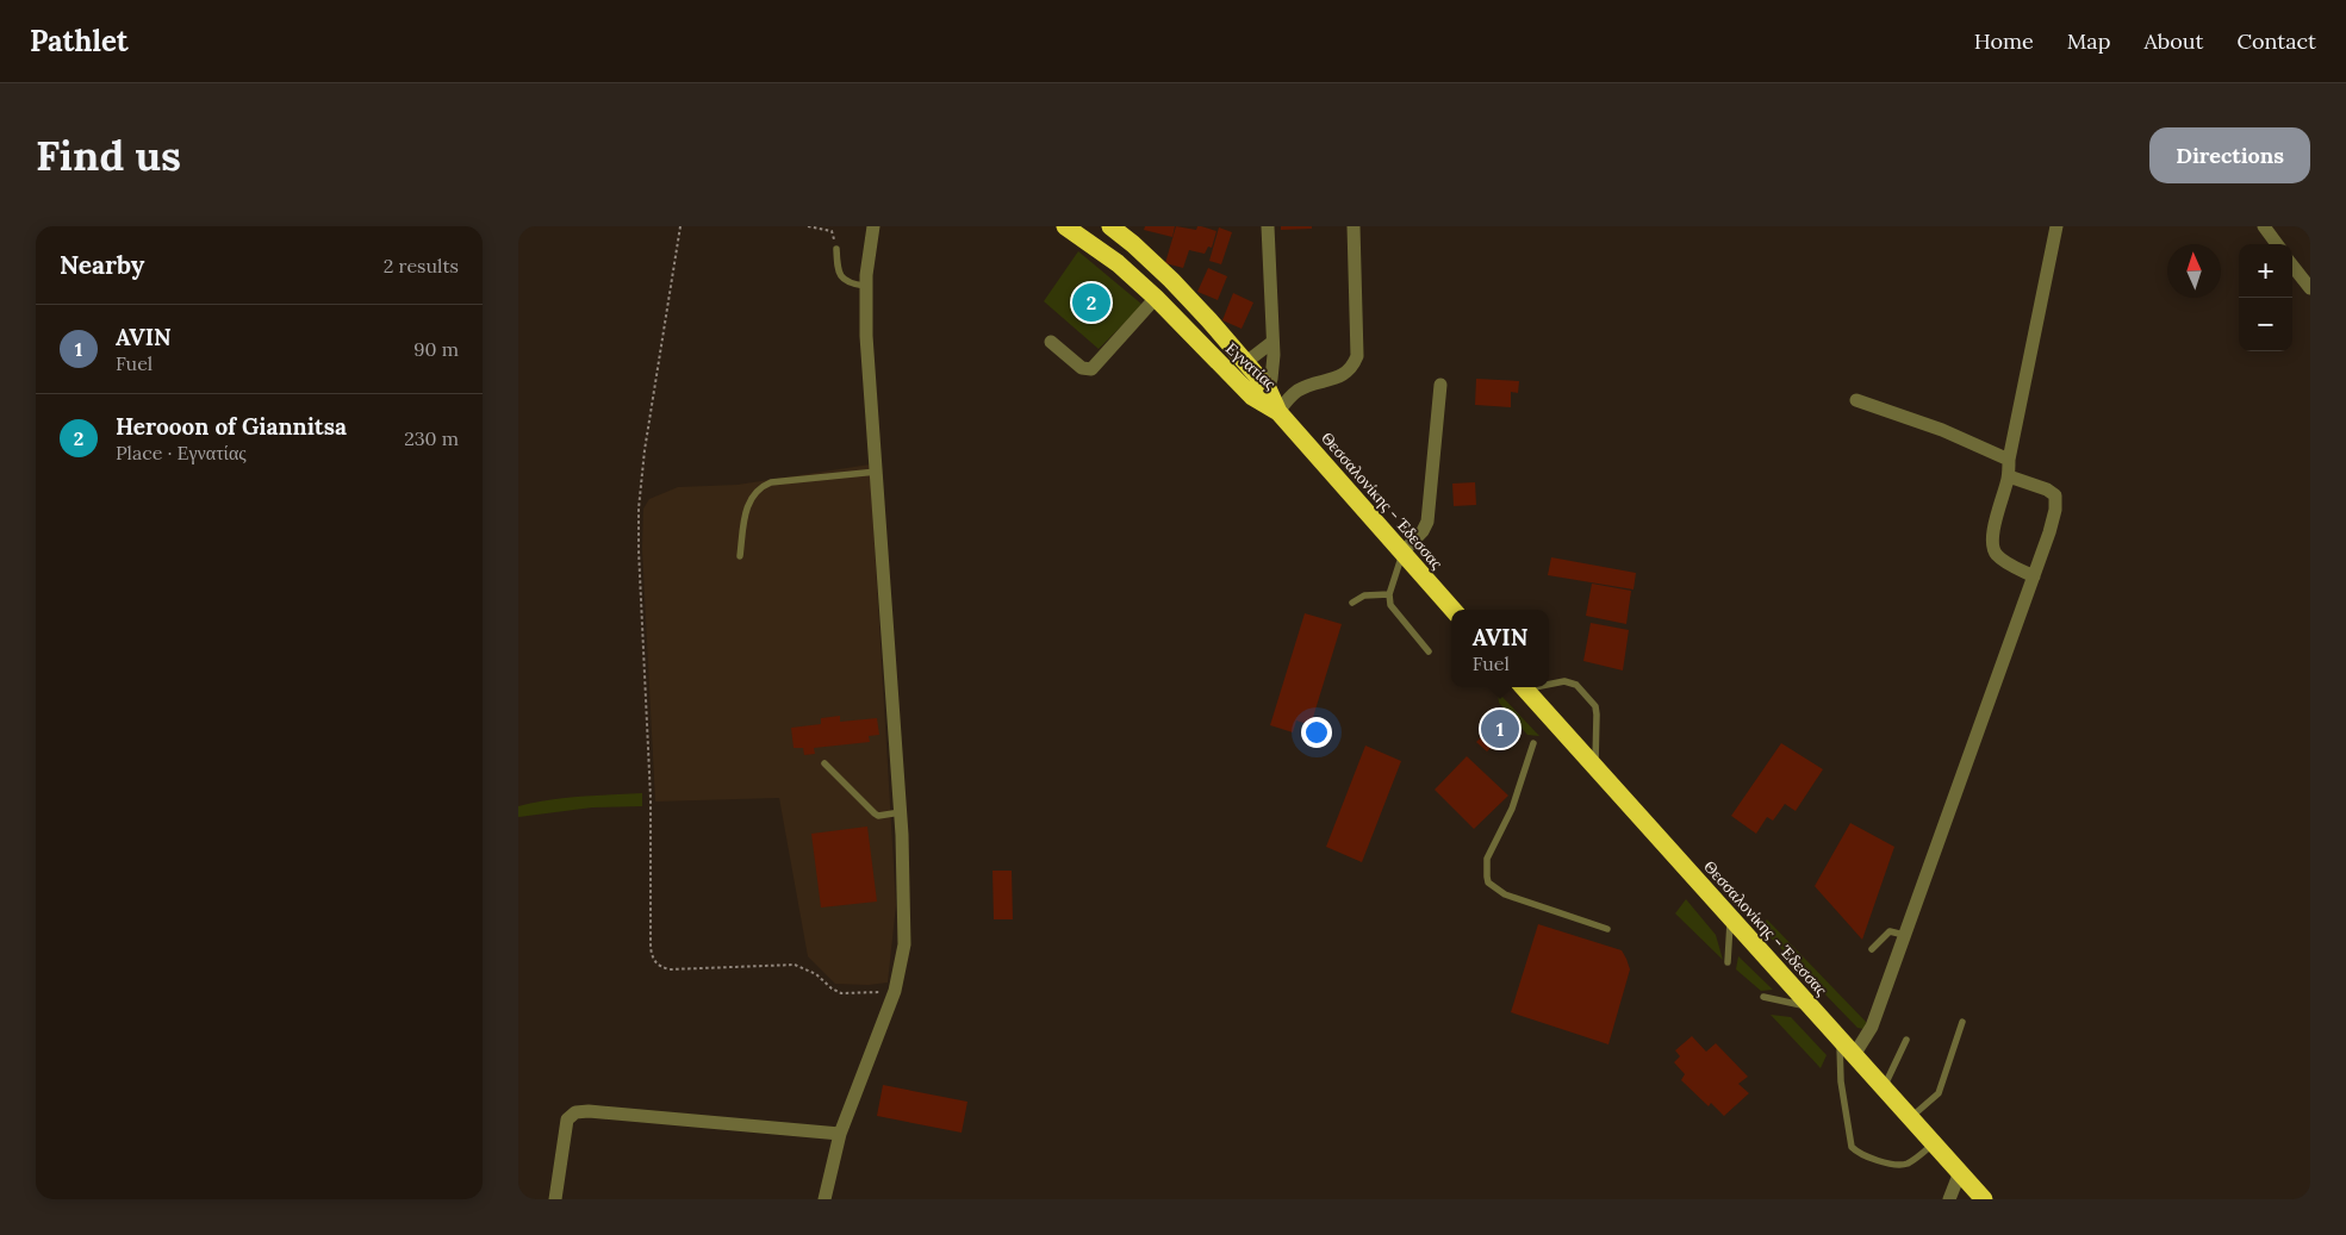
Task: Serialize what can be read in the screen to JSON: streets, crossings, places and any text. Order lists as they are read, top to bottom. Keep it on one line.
{"streets":{"highway":["Εγνατίας","Θεσσαλονίκης - Έδεσσας"]},"crossings":[["Εγνατίας","Θεσσαλονίκης - Έδεσσας"]],"north":"top","page":{"header":"Pathlet","nav":["Home","Map","About","Contact"],"buttons":"Directions","title":"Find us","heading":["Nearby","2 results"],"map_buttons":["+","−"],"pins":["2","1"],"list":[{"mark":"1","name":"AVIN","note":"Fuel","value":"90 m"},{"mark":"2","name":"Herooon of Giannitsa","note":"Place · Εγνατίας","value":"230 m"}],"popup":["AVIN","Fuel"]}}
